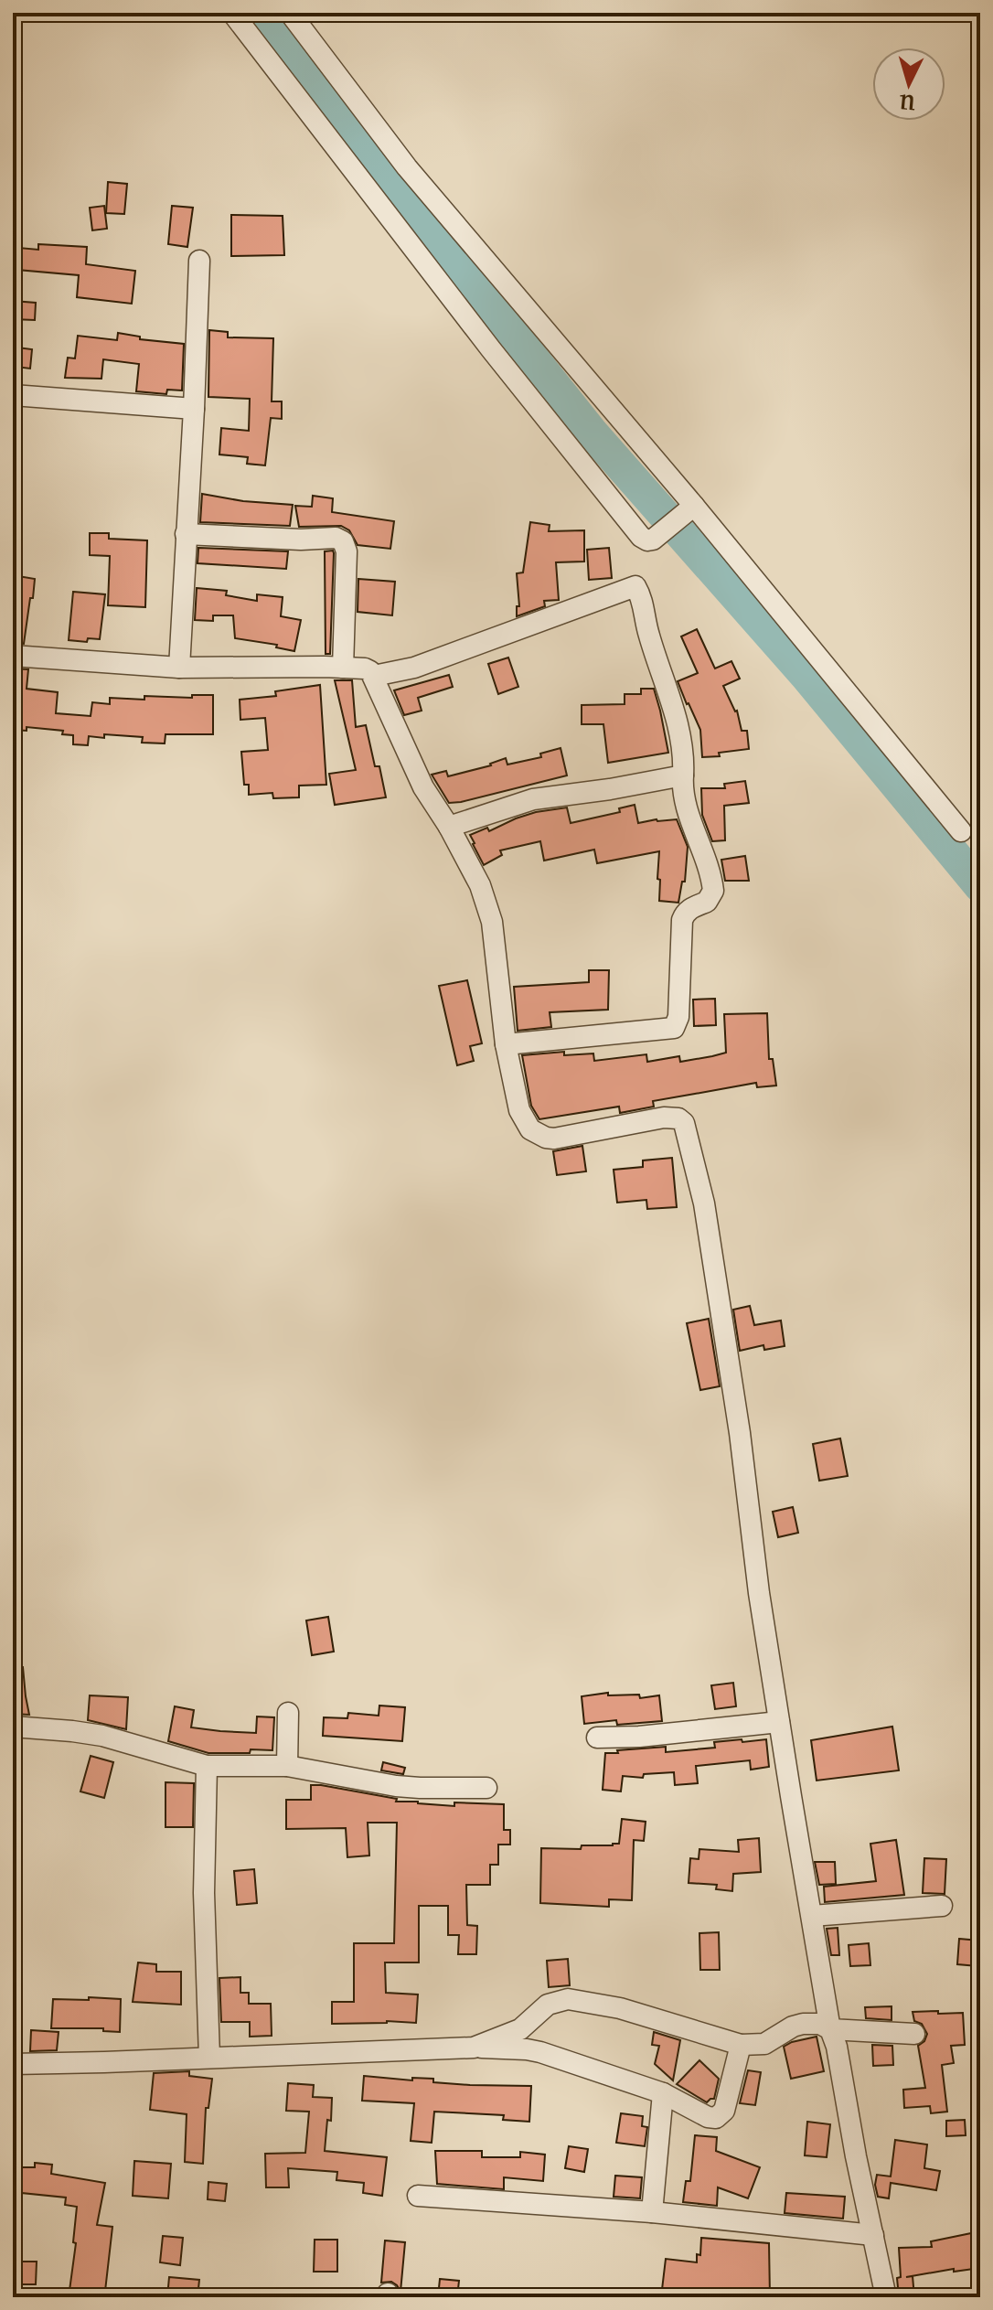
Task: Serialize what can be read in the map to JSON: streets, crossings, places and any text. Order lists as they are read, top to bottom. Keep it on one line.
{"north":"bottom"}
